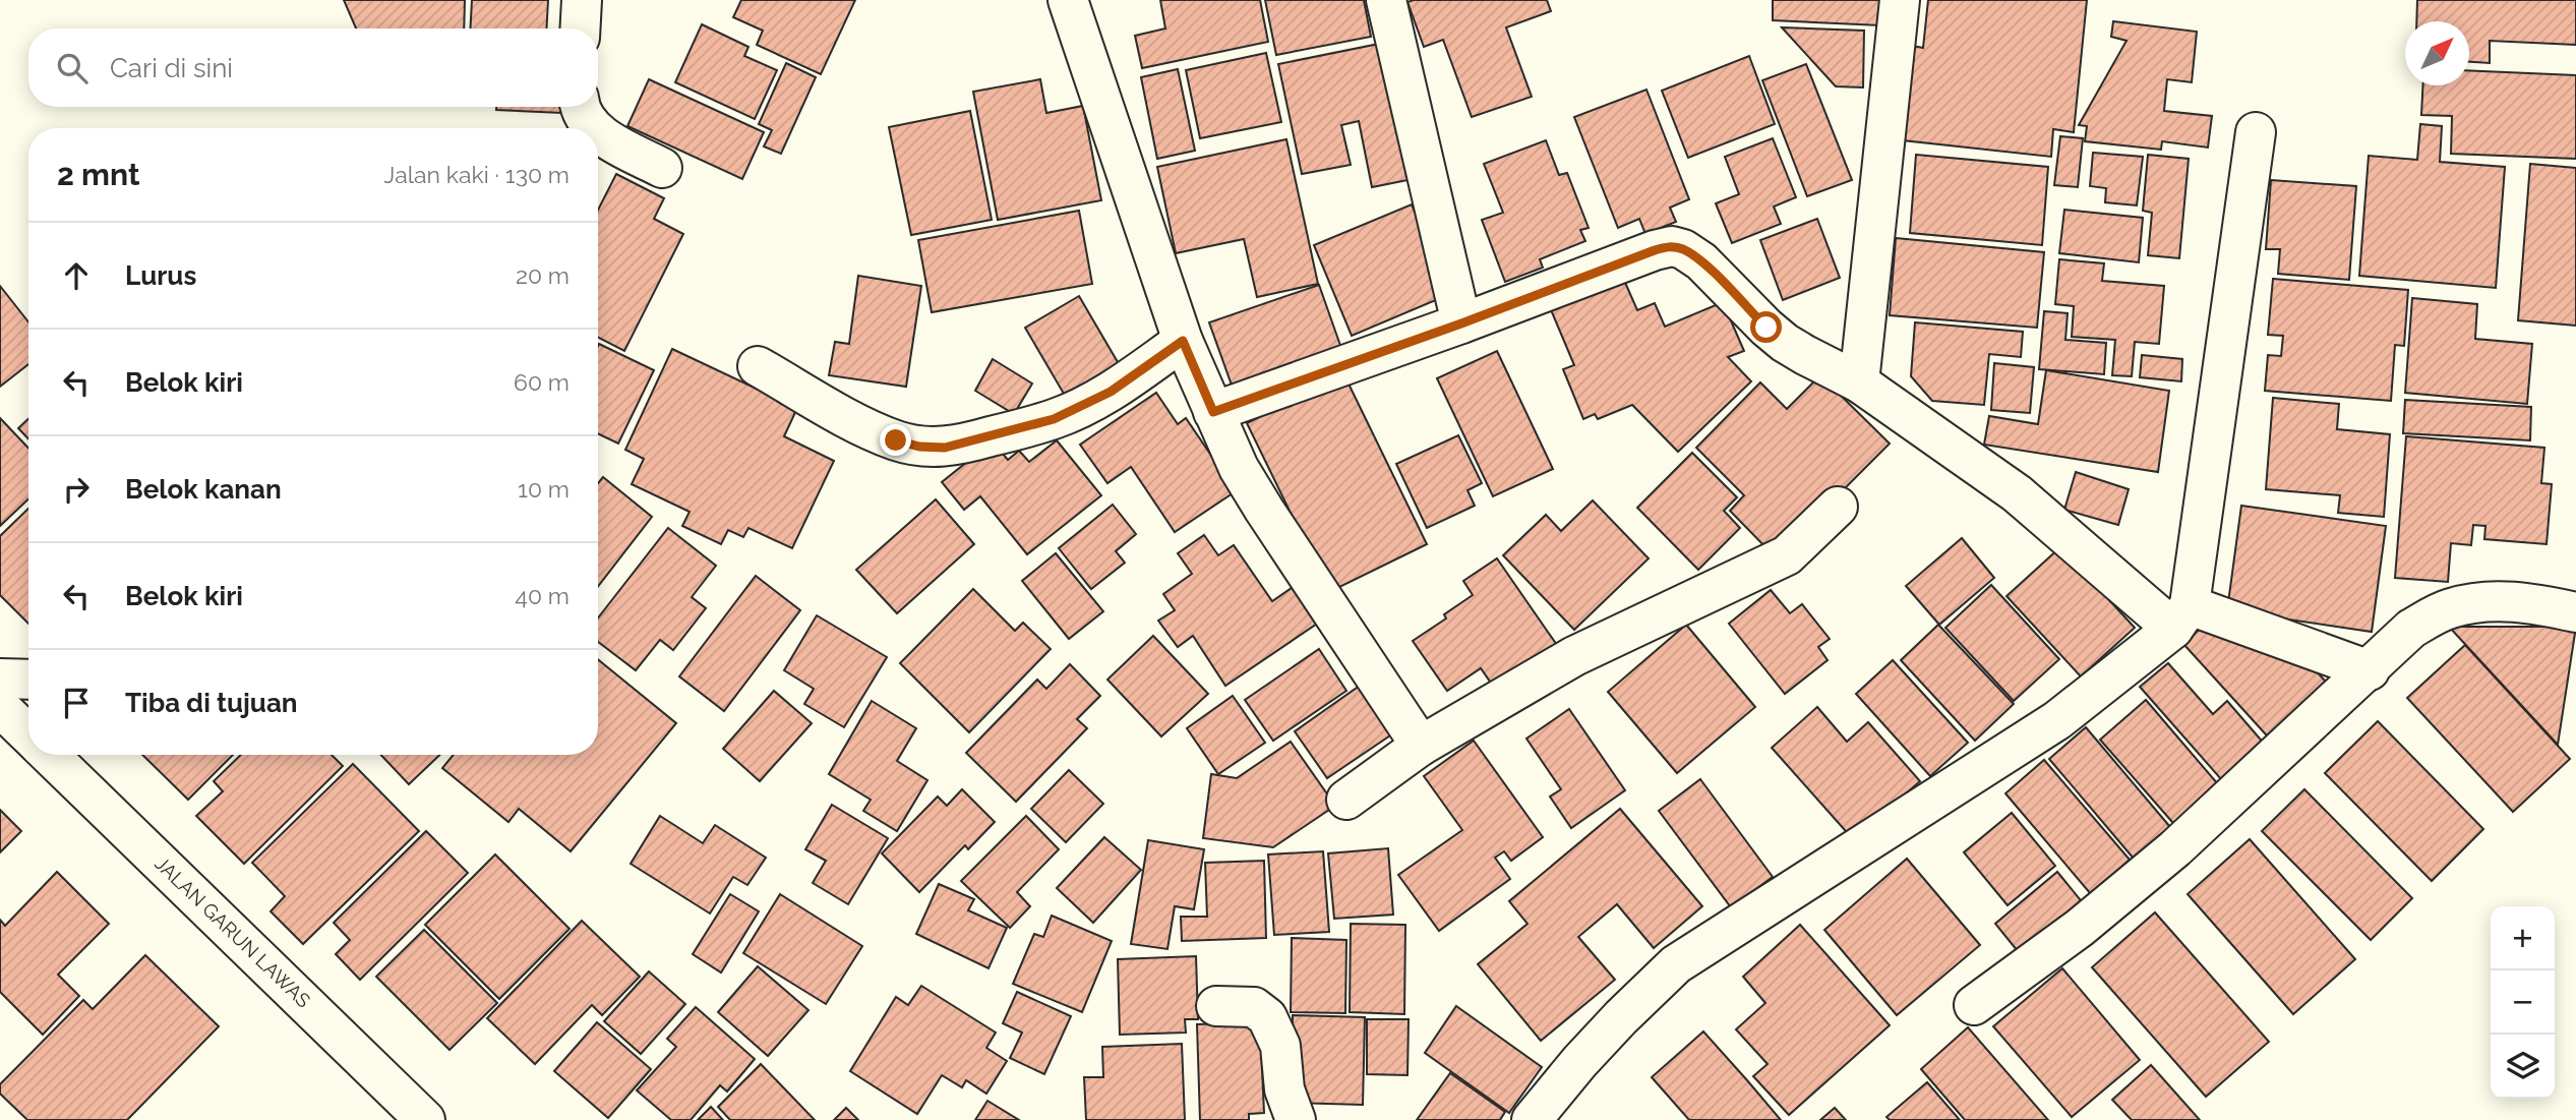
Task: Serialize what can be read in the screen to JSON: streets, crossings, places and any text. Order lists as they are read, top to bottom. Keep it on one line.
{"streets":{"street":["JALAN GARUN LAWAS"]},"north":"top right","page":{"search":"Cari di sini","heading":["2 mnt","Jalan kaki · 130 m"],"list":[["Lurus","20 m"],["Belok kiri","60 m"],["Belok kanan","10 m"],["Belok kiri","40 m"],"Tiba di tujuan"],"map_buttons":["+","−"]}}
